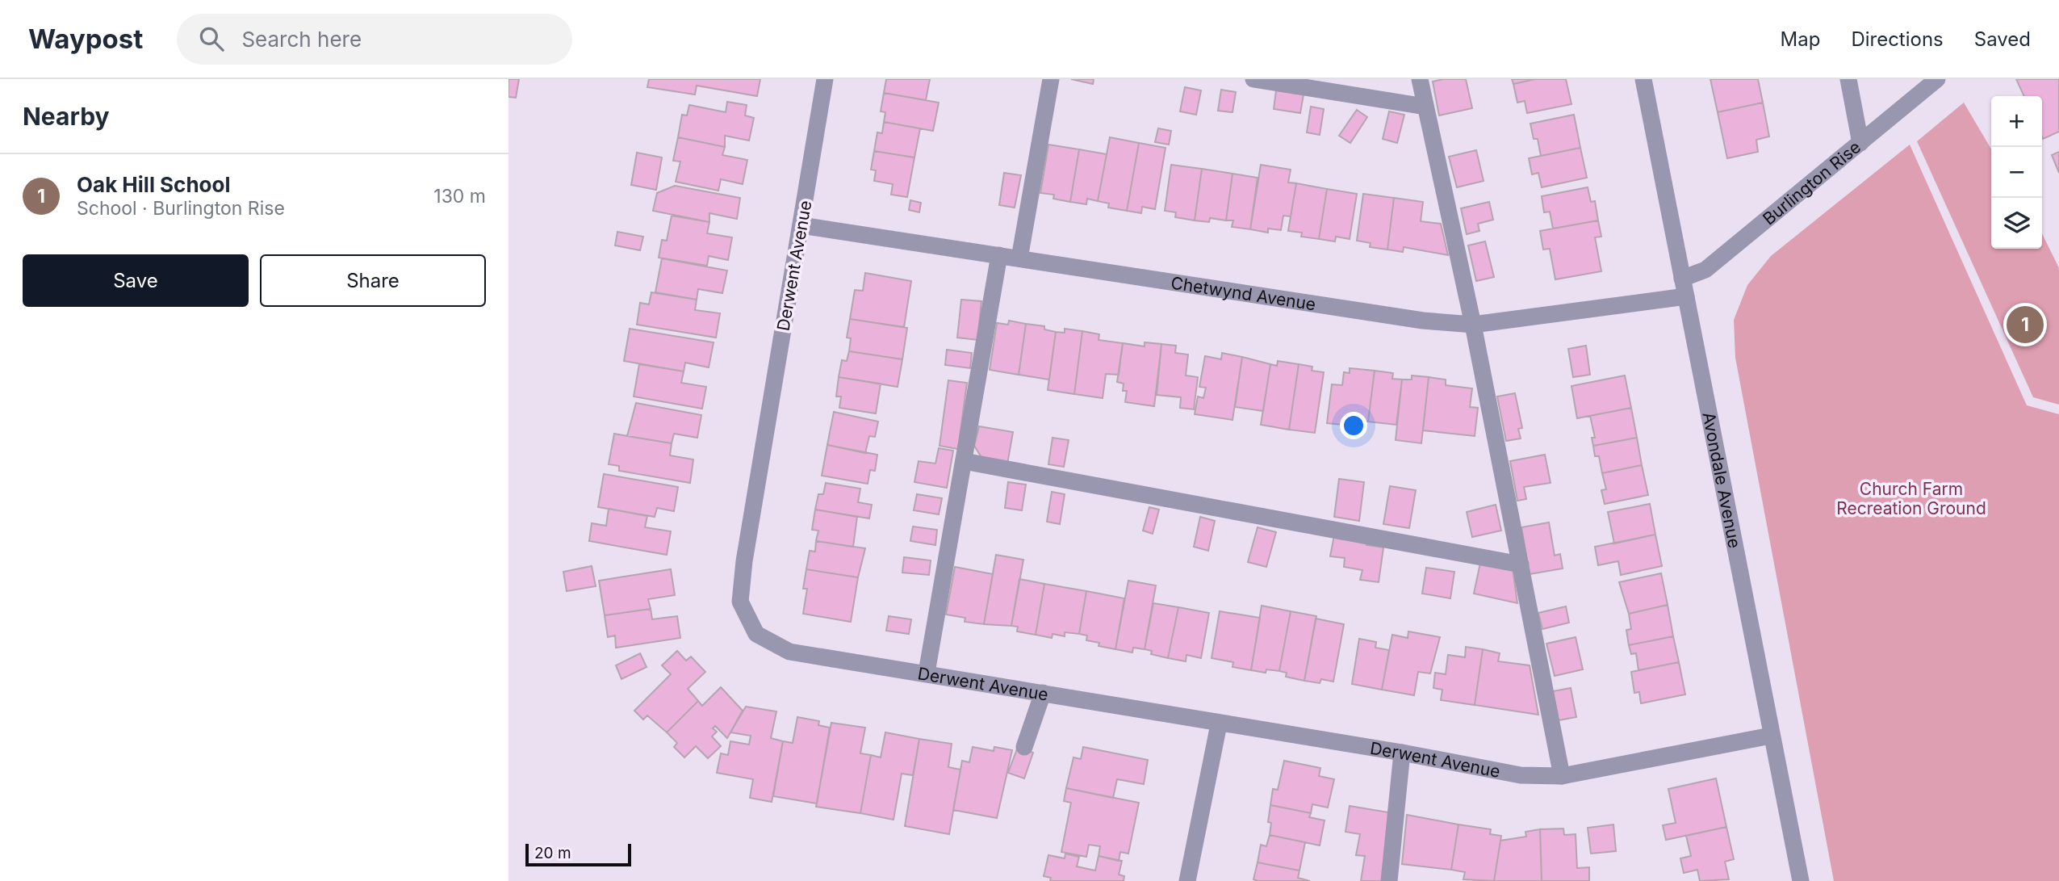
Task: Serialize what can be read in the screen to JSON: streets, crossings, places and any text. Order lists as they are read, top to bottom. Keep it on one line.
{"streets":{"street":["Burlington Rise","Derwent Avenue","Chetwynd Avenue","Avondale Avenue"]},"crossings":[["Burlington Rise","Avondale Avenue"],["Derwent Avenue","Chetwynd Avenue"],["Derwent Avenue","Avondale Avenue"],["Chetwynd Avenue","Avondale Avenue"]],"parks":["Church Farm Recreation Ground"],"scale_bar":"20 m","page":{"header":"Waypost","search":"Search here","nav":["Map","Directions","Saved"],"heading":"Nearby","map_buttons":["+","−"],"list":[{"mark":"1","name":"Oak Hill School","note":"School · Burlington Rise","value":"130 m"}],"buttons":["Save","Share"],"pins":"1","scale":"20 m"}}
